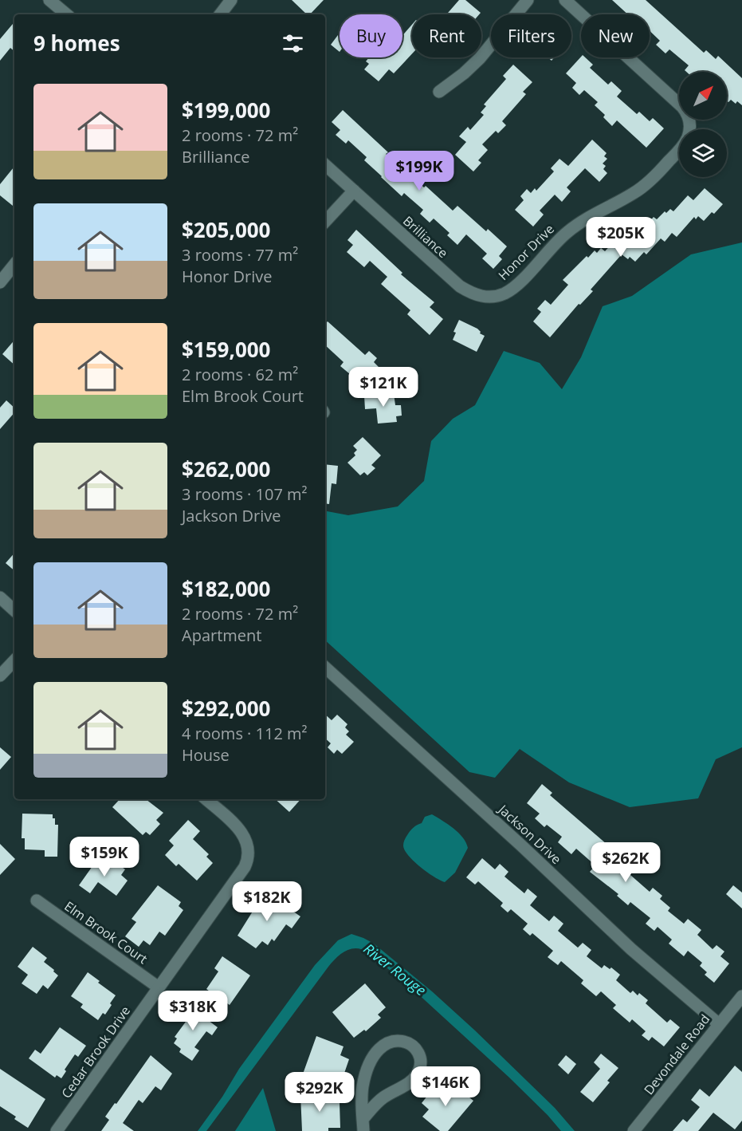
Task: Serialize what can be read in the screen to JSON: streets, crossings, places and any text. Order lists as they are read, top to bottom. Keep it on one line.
{"streets":{"street":["Brilliance","Honor Drive","Jackson Drive","Elm Brook Court","Cedar Brook Drive","Devondale Road"]},"crossings":[["Brilliance","Honor Drive"],["Jackson Drive","Devondale Road"],["Elm Brook Court","Cedar Brook Drive"]],"water":["River Rouge"],"north":"top right","page":{"chip":["Buy","Rent","Filters","New"],"heading":"9 homes","list":[{"name":"$199,000","note":"2 rooms · 72 m² · Brilliance"},{"name":"$205,000","note":"3 rooms · 77 m² · Honor Drive"},{"name":"$159,000","note":"2 rooms · 62 m² · Elm Brook Court"},{"name":"$262,000","note":"3 rooms · 107 m² · Jackson Drive"},{"name":"$182,000","note":"2 rooms · 72 m² · Apartment"},{"name":"$292,000","note":"4 rooms · 112 m² · House"}],"price":["$199K","$205K","$121K","$159K","$262K","$182K","$318K","$146K","$292K"]}}
